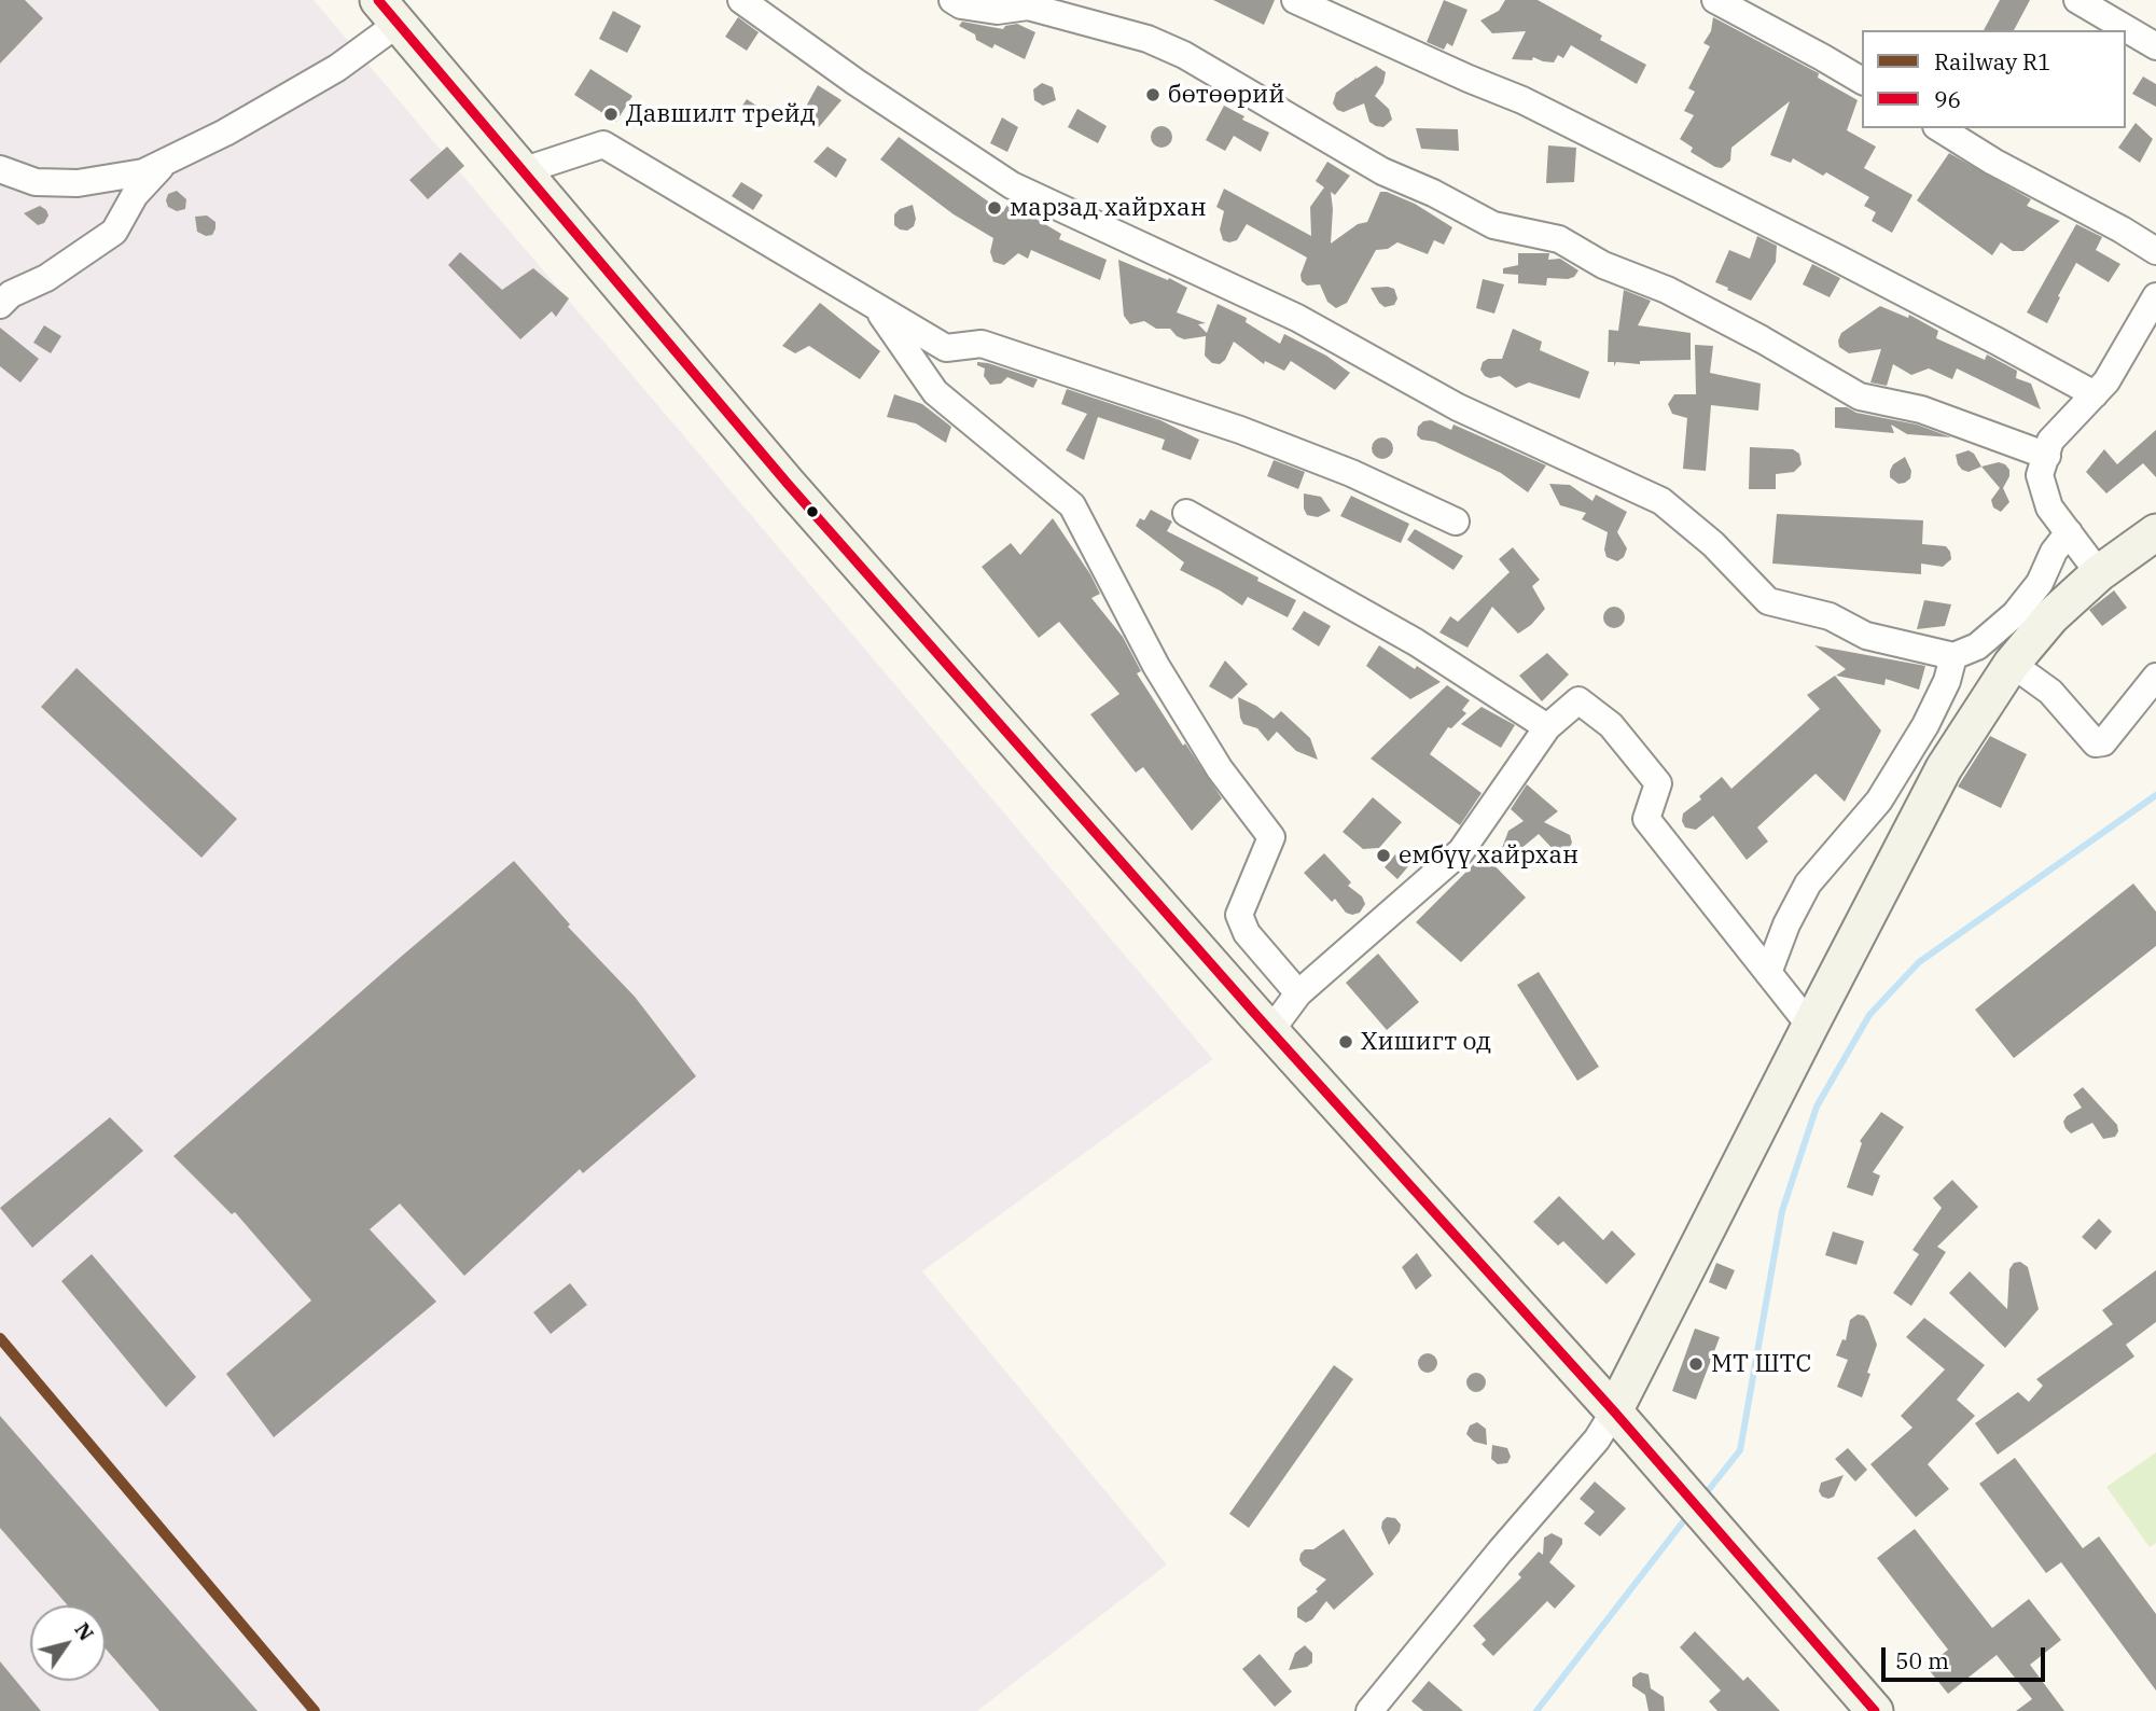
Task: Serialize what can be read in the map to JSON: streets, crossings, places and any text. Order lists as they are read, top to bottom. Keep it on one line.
{"places":["бөтөөрий","Давшилт трейд","марзад хайрхан","ембүү хайрхан","Хишигт од","MТ ШТС"],"lines":["transit line 96","rail line R1"],"legend":["Railway R1","96"],"scale_bar":"50 m","north":"top right"}
